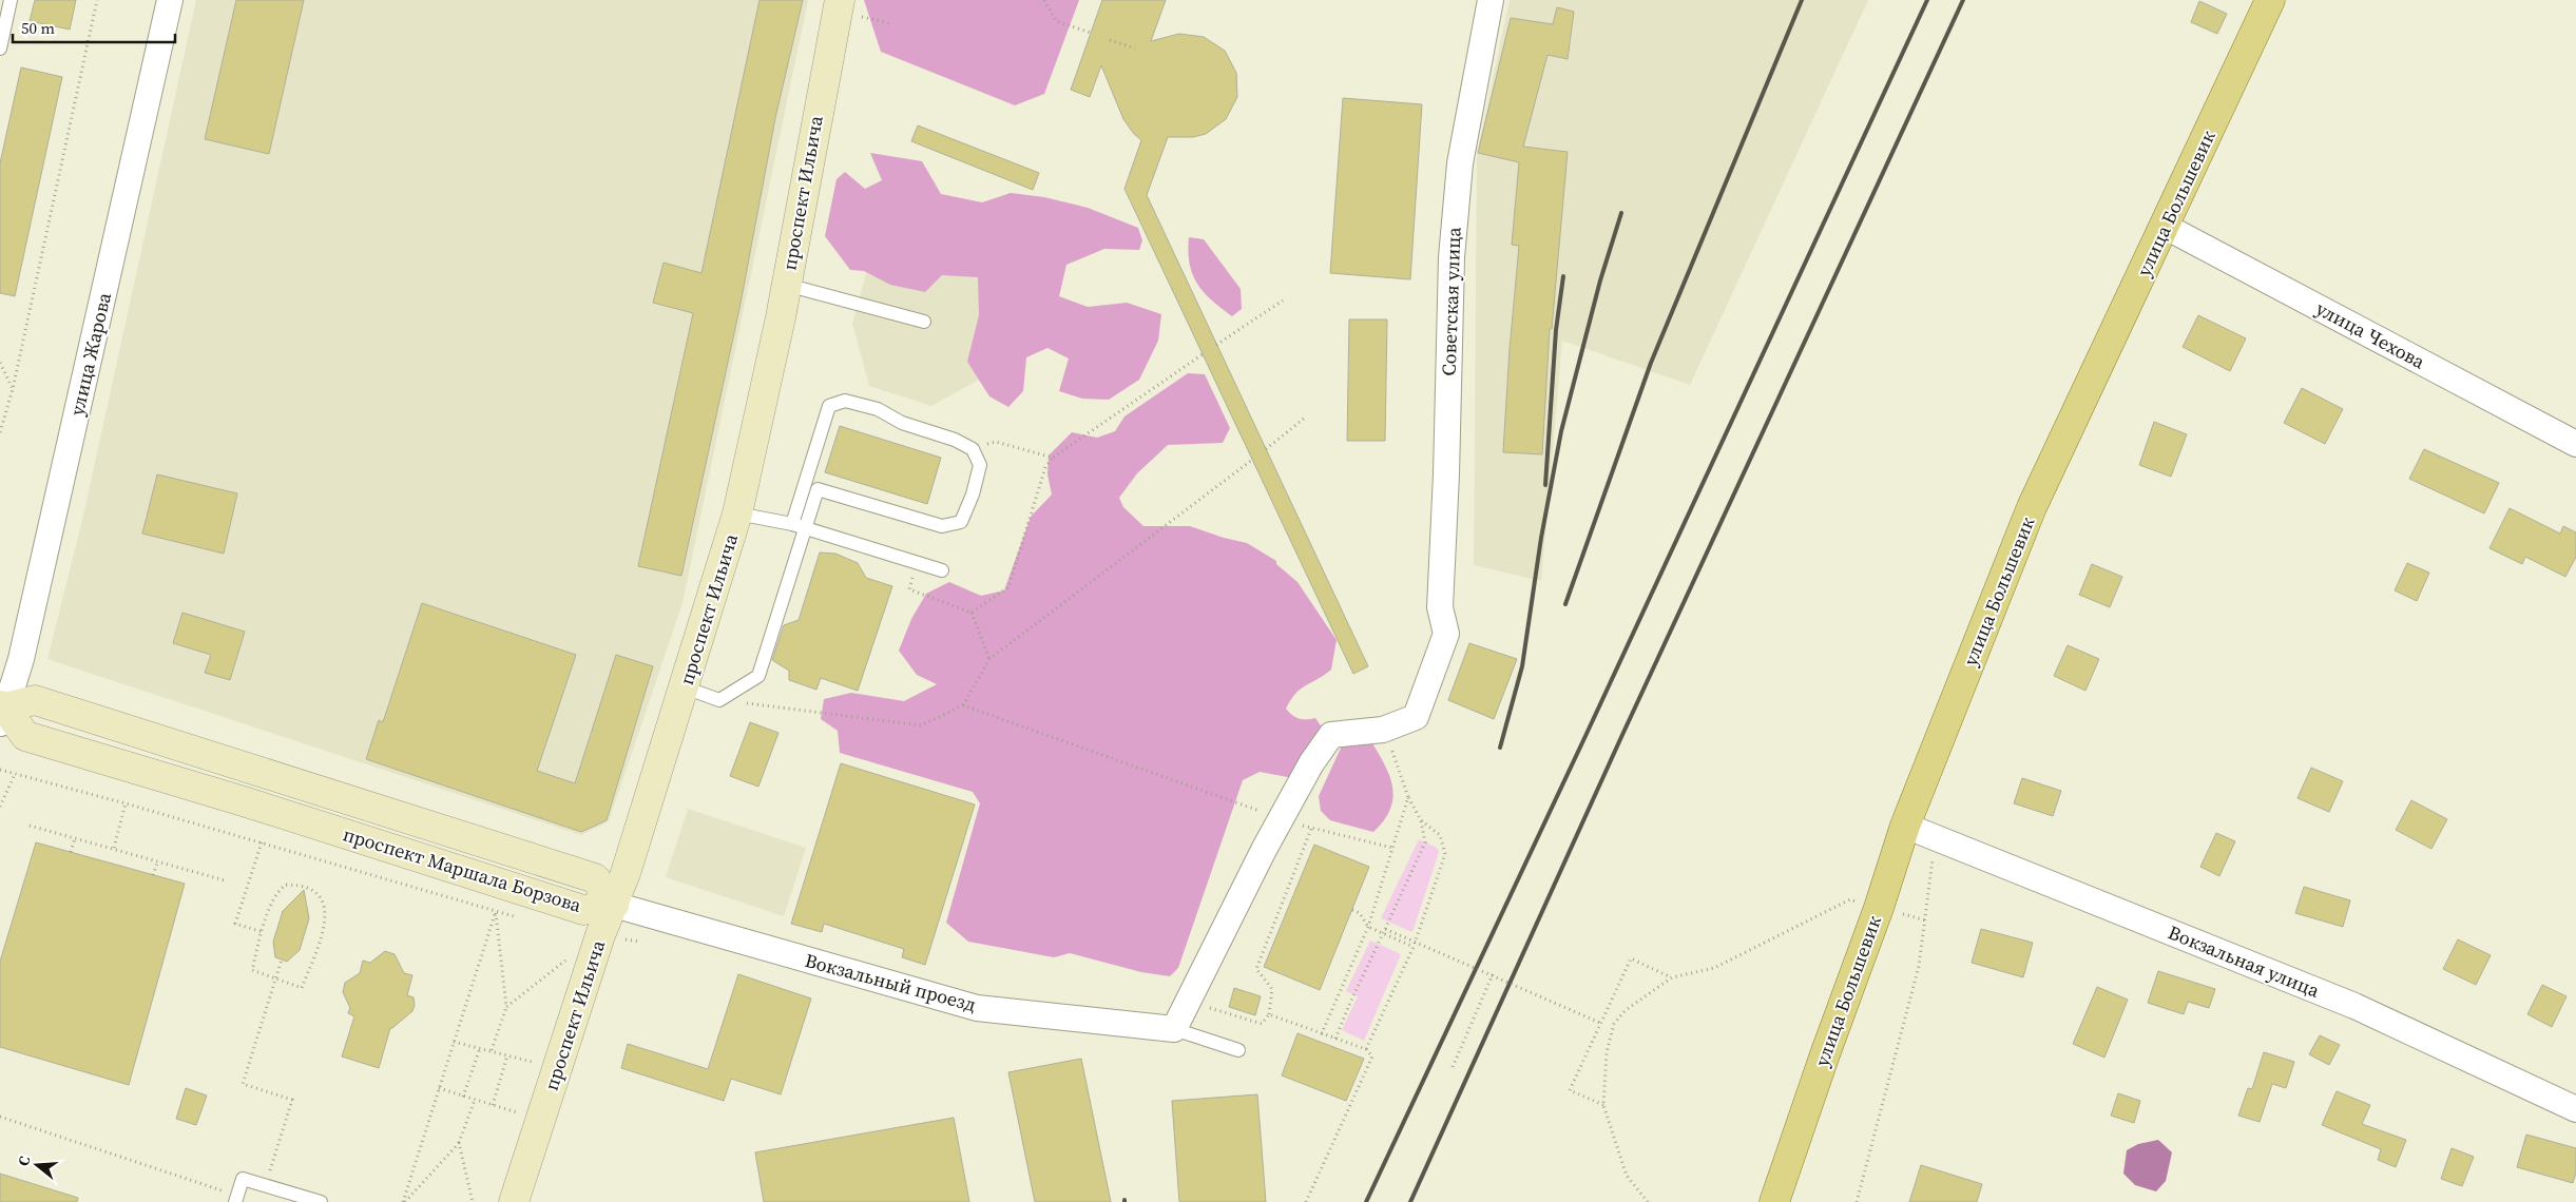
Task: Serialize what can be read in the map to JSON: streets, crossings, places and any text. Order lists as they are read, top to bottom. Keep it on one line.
{"streets":{"main road":["улица Большевик"],"street":["проспект Ильича","Советская улица","улица Чехова","улица Жарова","проспект Маршала Борзова","Вокзальная улица","Вокзальный проезд"]},"crossings":[["проспект Ильича","проспект Маршала Борзова"],["проспект Ильича","Вокзальный проезд"],["улица Большевик","улица Чехова"],["улица Большевик","Вокзальная улица"],["улица Жарова","проспект Маршала Борзова"],["проспект Маршала Борзова","Вокзальный проезд"]],"scale_bar":"50 m","north":"left"}
